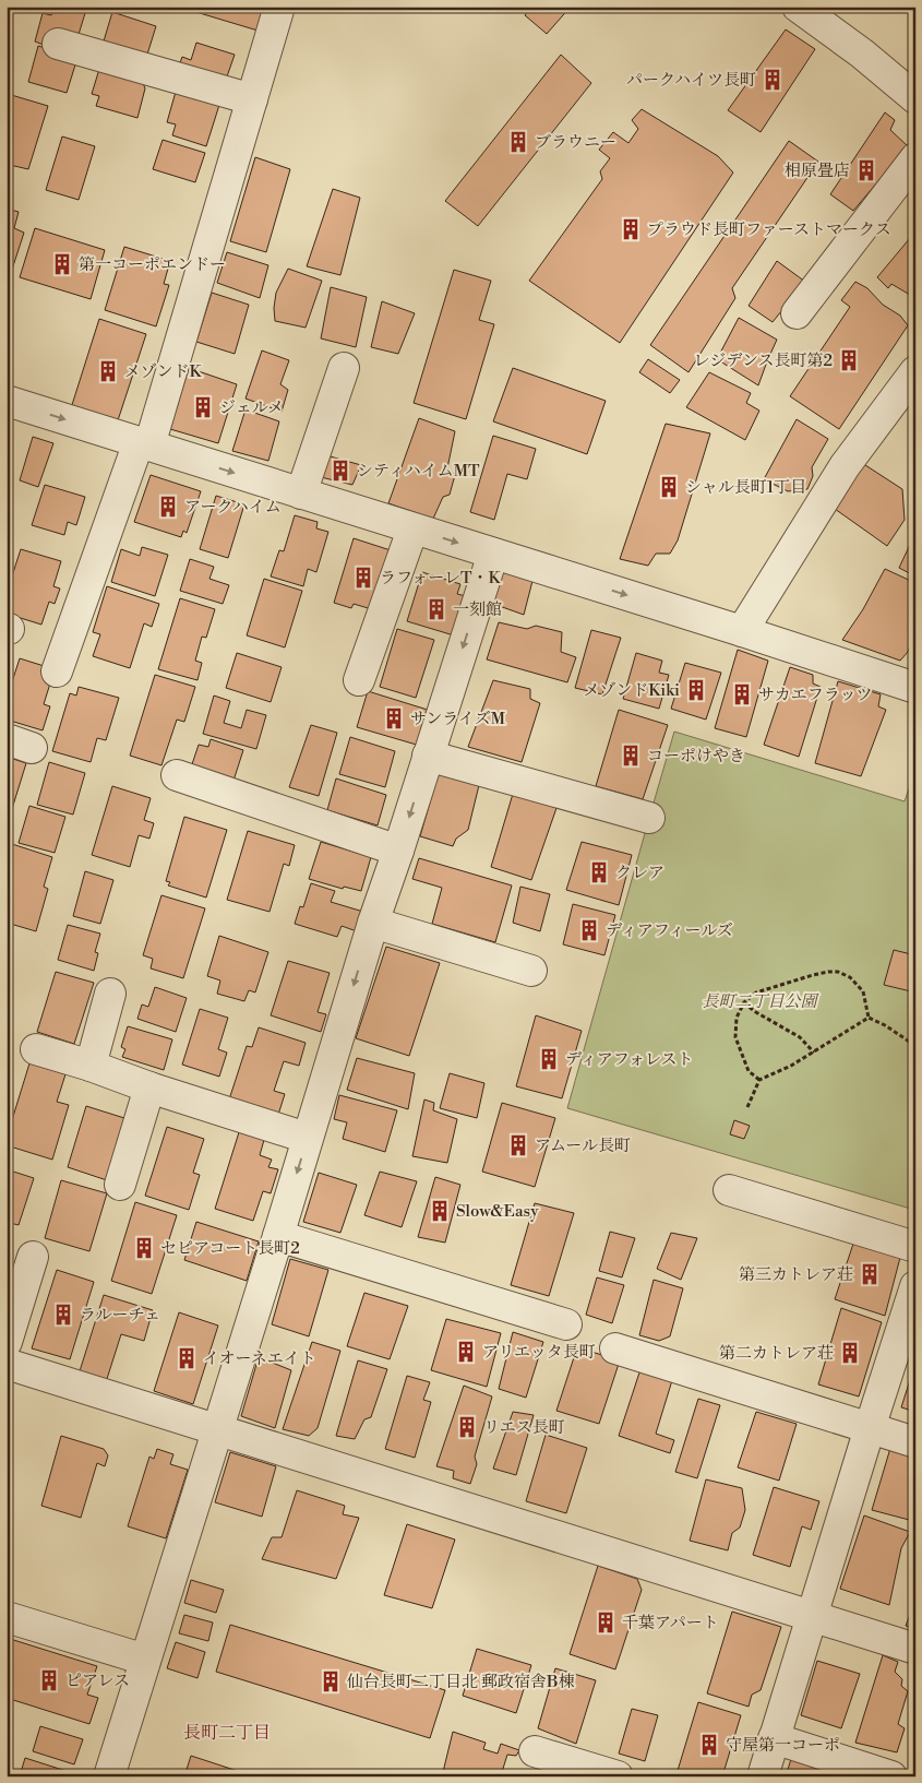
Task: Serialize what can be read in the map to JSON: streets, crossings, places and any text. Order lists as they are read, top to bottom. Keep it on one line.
{"districts":["長町二丁目"],"parks":["長町二丁目公園"],"places":{"building":["パークハイツ長町","ブラウニー","相原畳店","プラウド長町ファーストマークス","第一コーポエンドー","レジデンス長町第2","メゾンドK","ジェルメ","シティハイムMT","シャル長町1丁目","アークハイム","ラフォーレT・K","一刻館","メゾンドKiki","サカエフラッツ","サンライズM","コーポけやき","クレア","ディアフィールズ","ディアフォレスト","アムール長町","Slow&Easy","セピアコート長町2","第三カトレア荘","ラルーチェ","アリエッタ長町","第二カトレア荘","イオーネエイト","リエス長町","千葉アパート","ピアレス","仙台長町二丁目北 郵政宿舎B棟","守屋第一コーポ"]}}
